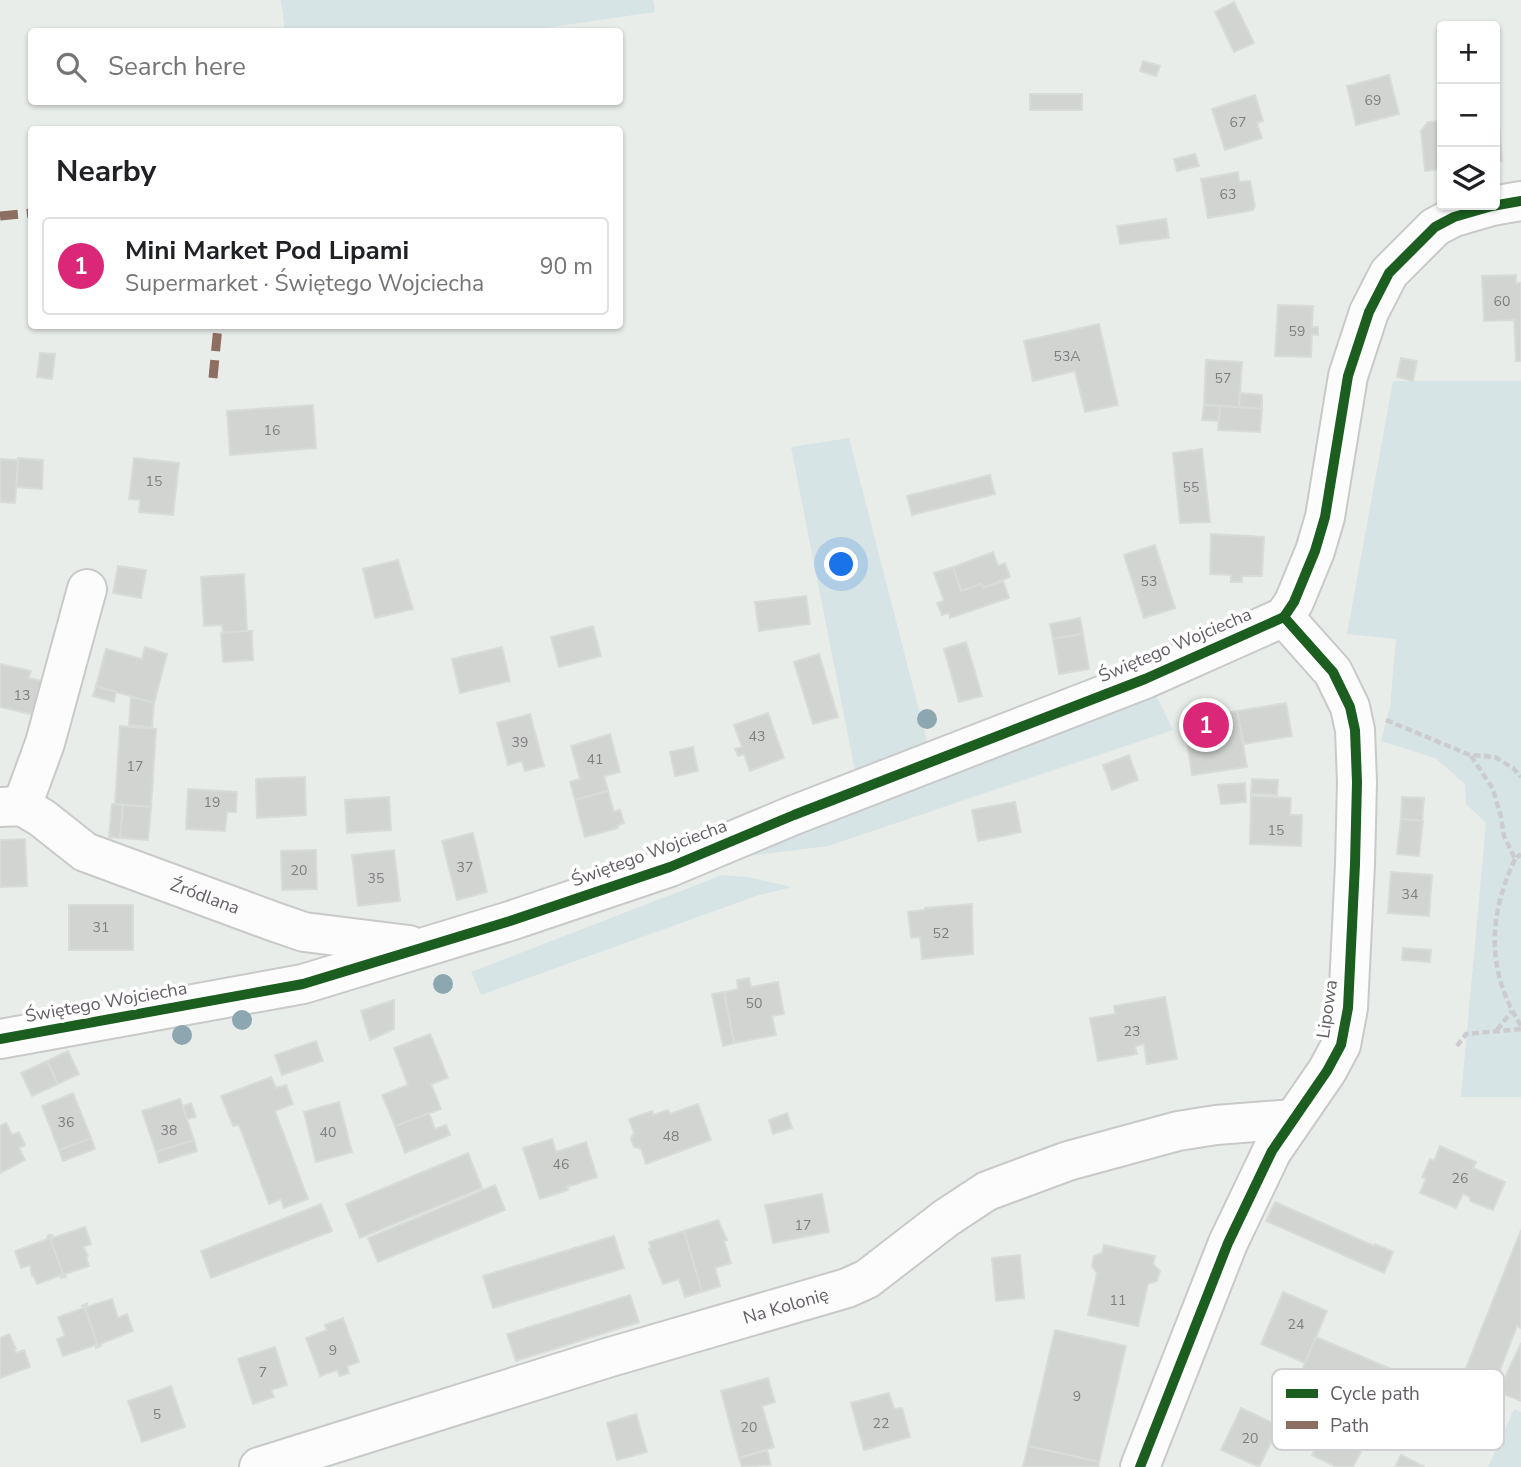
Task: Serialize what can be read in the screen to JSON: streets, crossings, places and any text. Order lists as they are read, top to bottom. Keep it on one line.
{"streets":{"street":["Świętego Wojciecha","Źródlana","Lipowa","Na Kolonię"]},"crossings":[["Świętego Wojciecha","Źródlana"],["Świętego Wojciecha","Lipowa"],["Lipowa","Na Kolonię"]],"house_numbers":["69","67","63","60","59","53A","57","16","15","55","53","13","43","39","41","17","19","15","37","20","35","34","31","52","50","23","36","38","40","48","46","26","17","11","24","9","7","9","5","22","20","20"],"legend":["Cycle path","Path"],"page":{"map_buttons":["+","−"],"search":"Search here","heading":"Nearby","list":[{"mark":"1","name":"Mini Market Pod Lipami","note":"Supermarket · Świętego Wojciecha","value":"90 m"}],"pins":"1"}}
